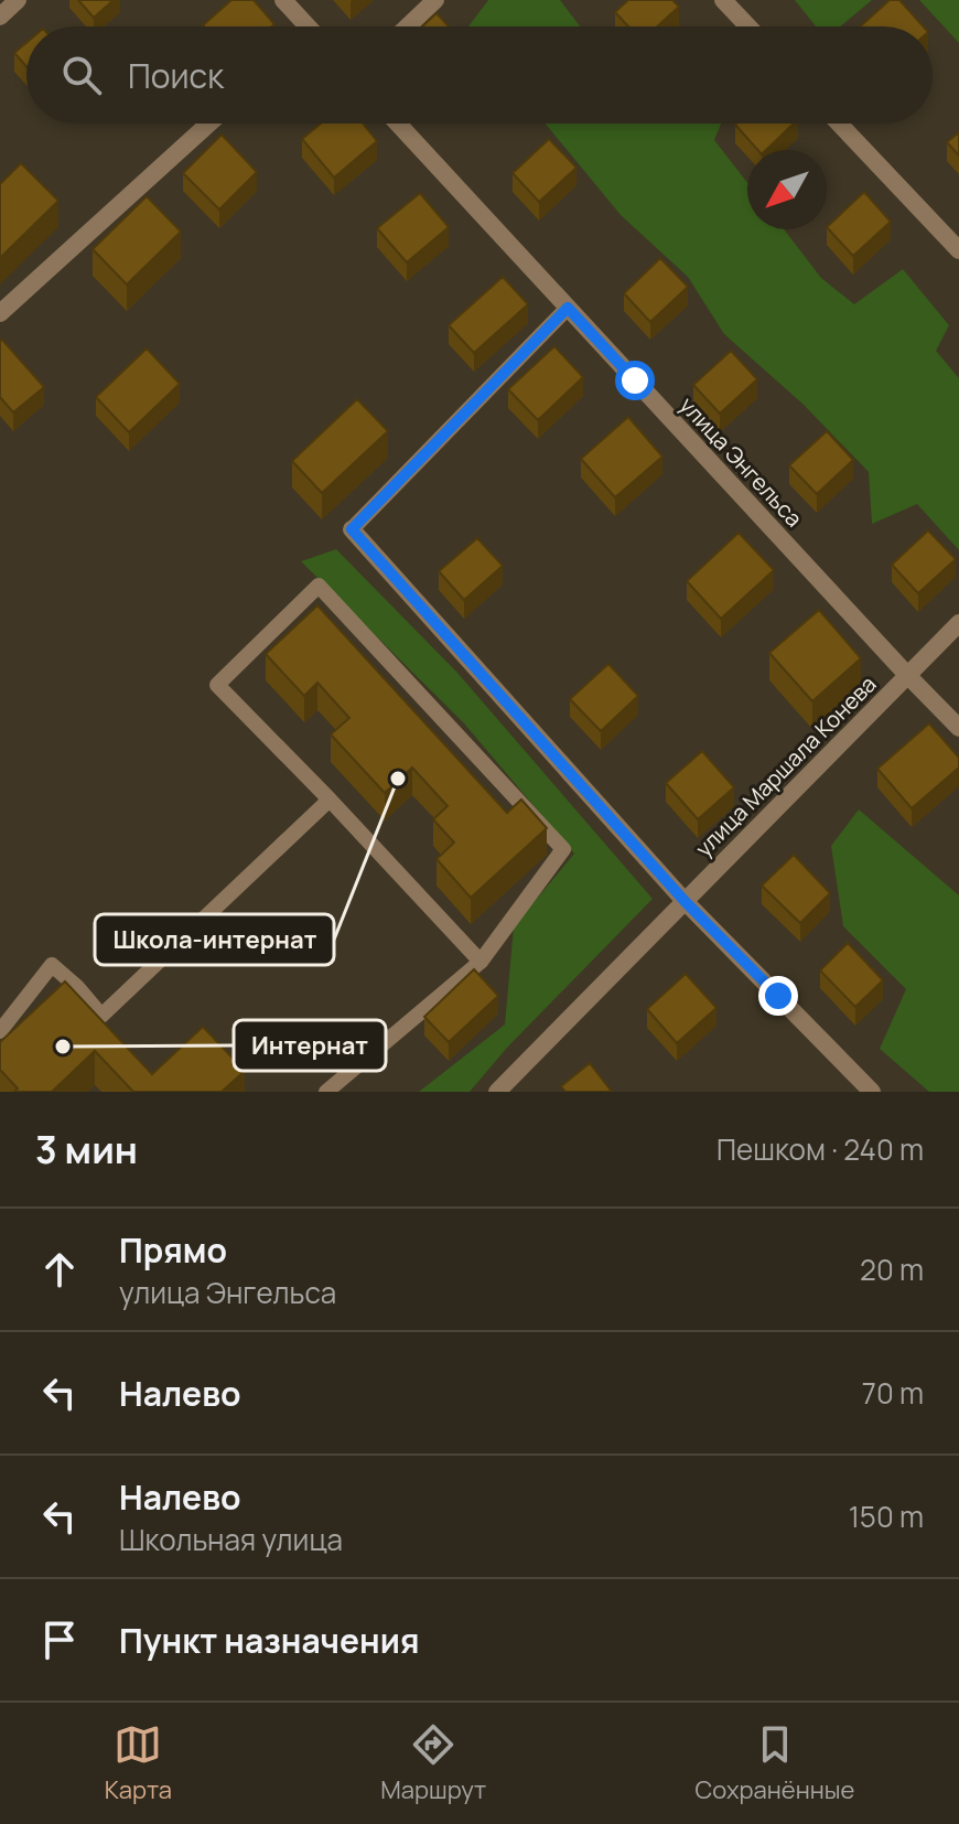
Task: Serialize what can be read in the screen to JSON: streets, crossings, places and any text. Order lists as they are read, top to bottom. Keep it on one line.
{"streets":{"street":["улица Энгельса","улица Маршала Конева"]},"crossings":[["улица Энгельса","улица Маршала Конева"]],"places":["Школа-интернат","Интернат"],"north":"bottom left","page":{"search":"Поиск","heading":["3 мин","Пешком · 240 m"],"list":[["Прямо","улица Энгельса","20 m"],["Налево","70 m"],["Налево","Школьная улица","150 m"],"Пункт назначения"],"nav":["Карта","Маршрут","Сохранённые"]}}
